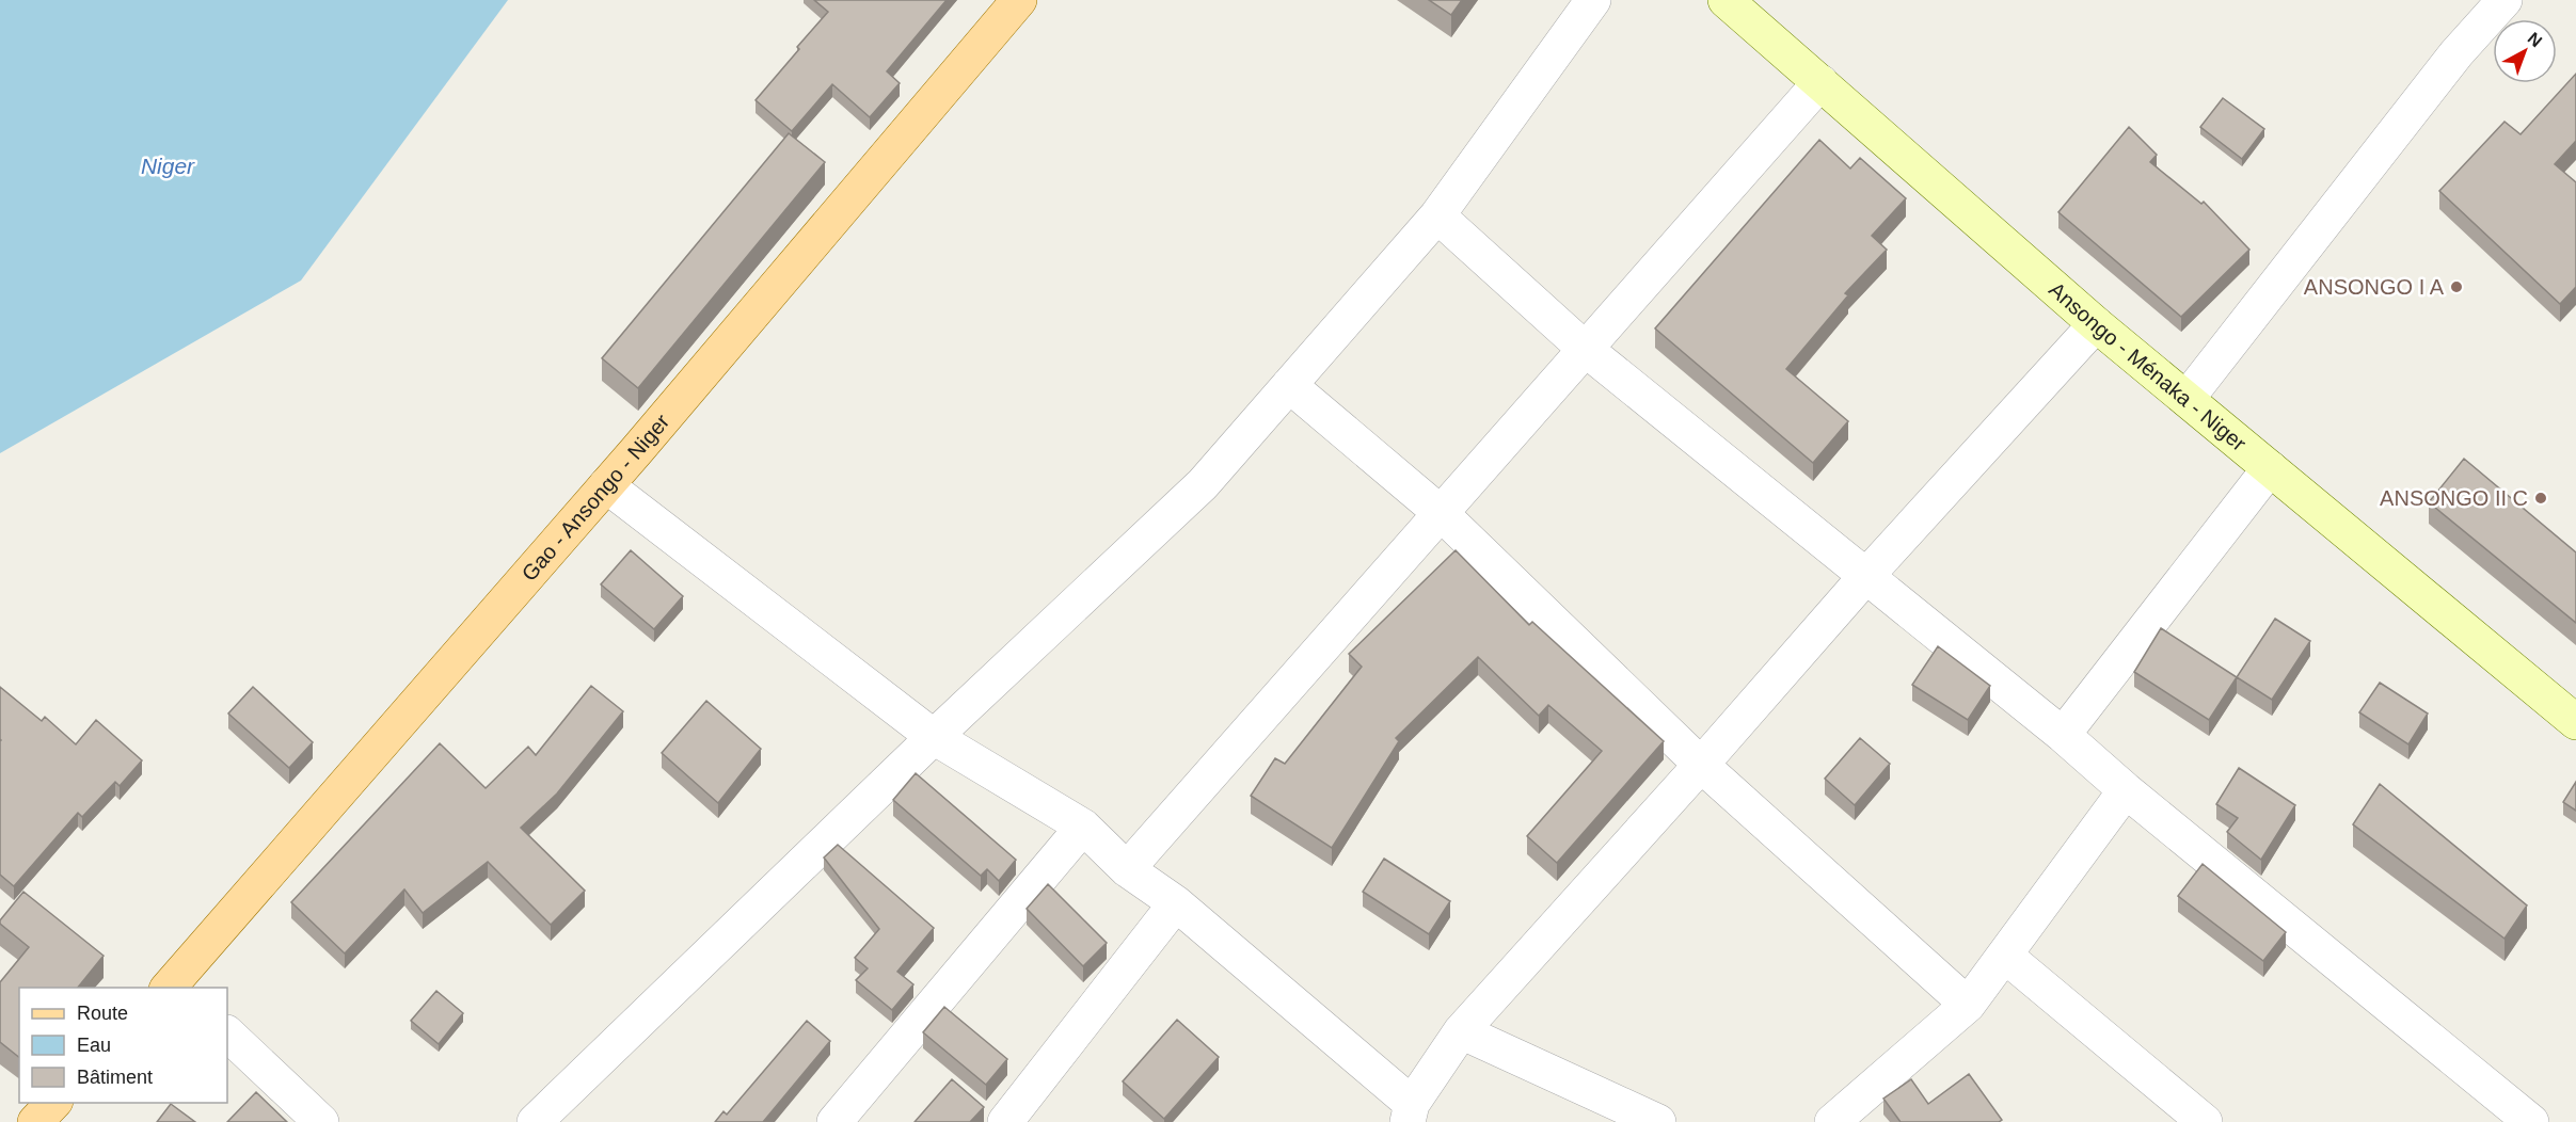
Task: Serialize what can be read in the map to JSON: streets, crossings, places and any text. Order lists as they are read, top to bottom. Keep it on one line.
{"streets":{"main road":["Ansongo - Ménaka - Niger","Gao - Ansongo - Niger"]},"water":["Niger"],"places":["ANSONGO I A","ANSONGO II C"],"legend":["Route","Eau","Bâtiment"],"north":"top right"}
